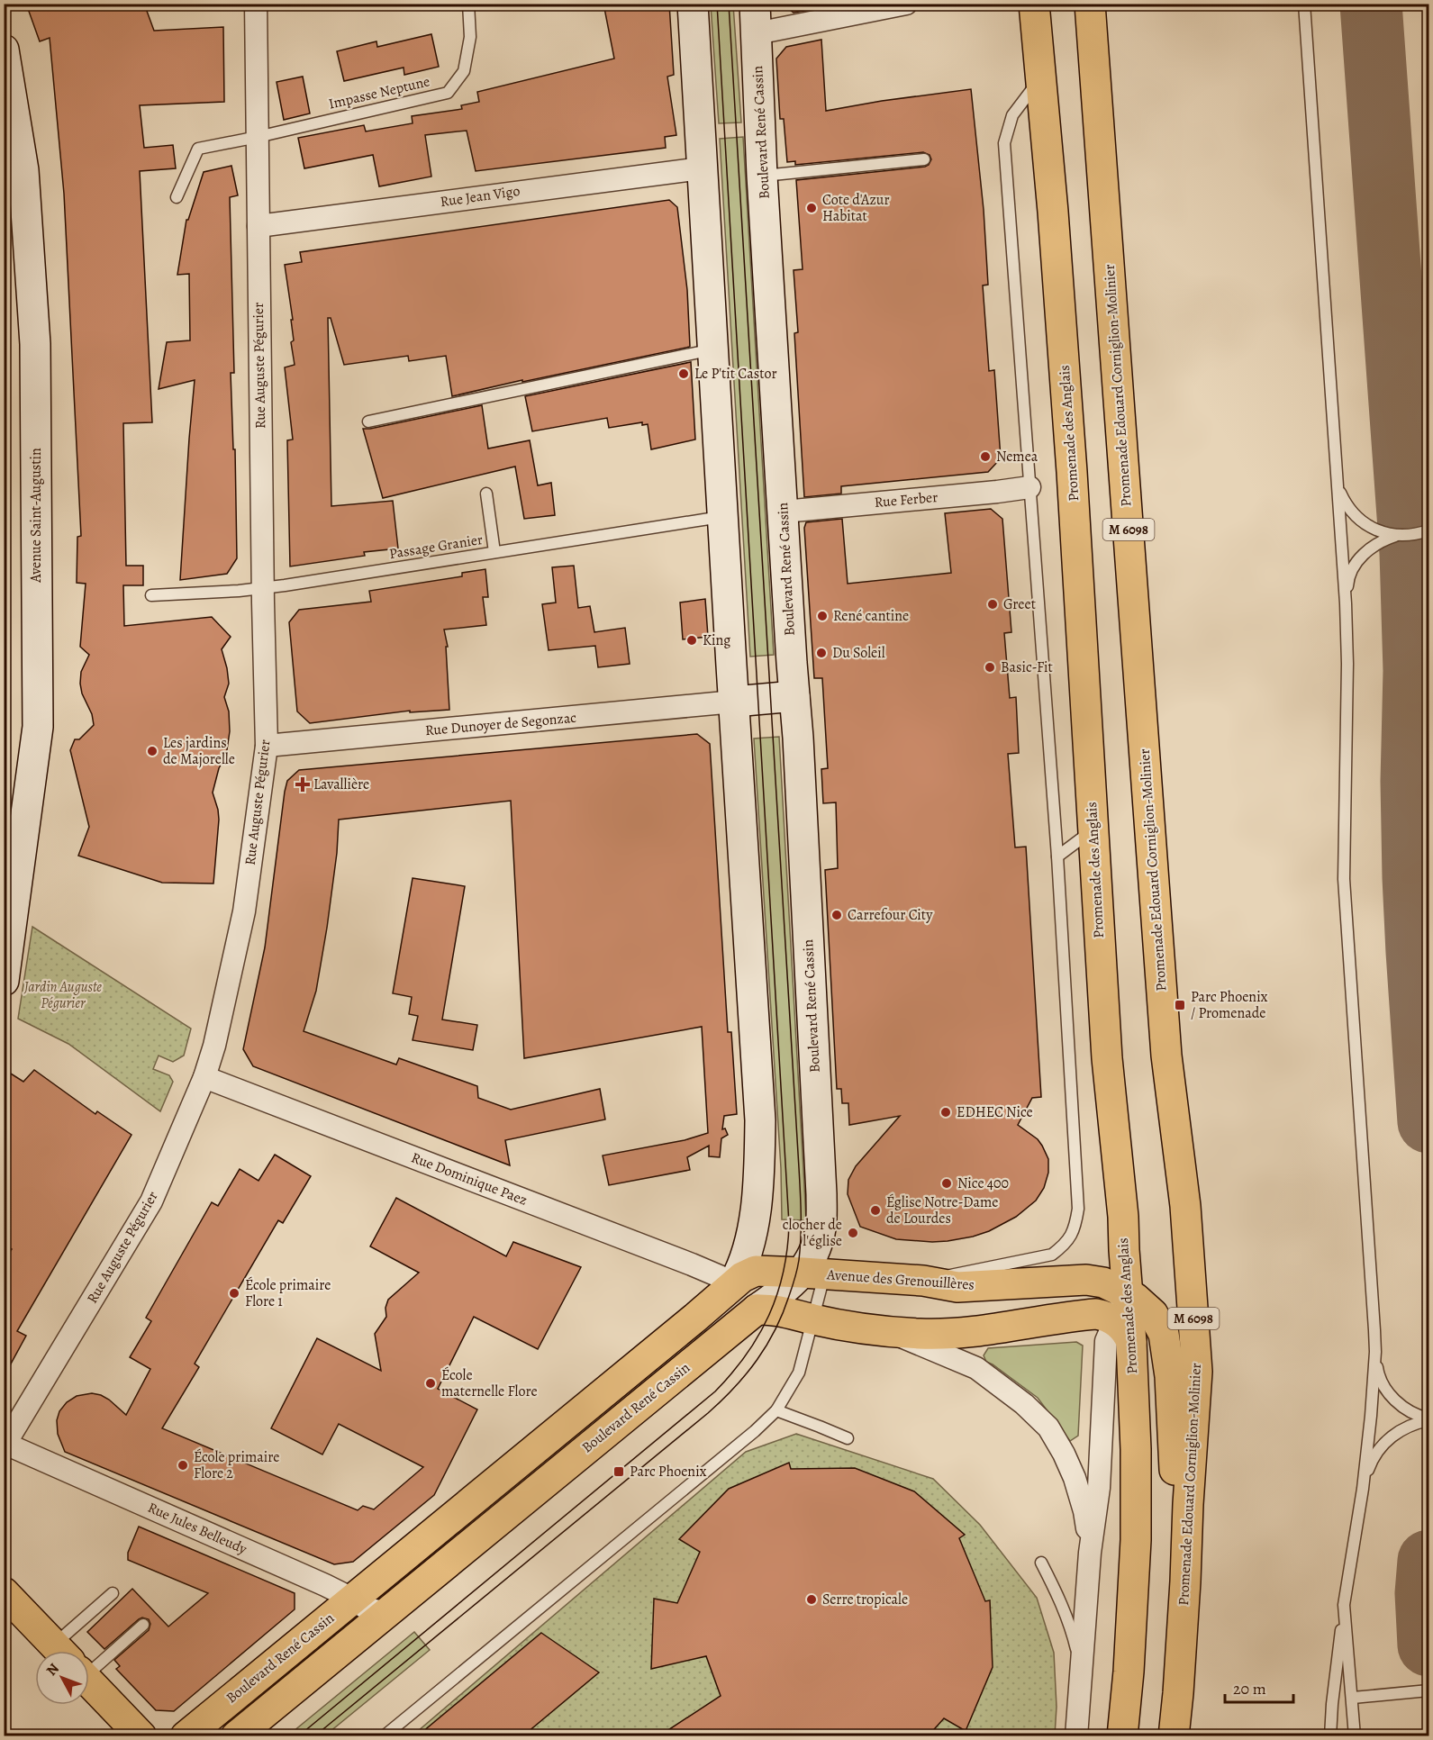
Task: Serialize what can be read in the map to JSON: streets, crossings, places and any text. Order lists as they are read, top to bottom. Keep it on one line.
{"streets":{"main road":["Boulevard René Cassin","Promenade Edouard Corniglion-Molinier","Promenade des Anglais","Avenue Saint-Augustin","M 6098","Avenue des Grenouillères"],"street":["Rue Jean Vigo","Rue Auguste Pégurier","Rue Ferber","Rue Dunoyer de Segonzac","Rue Dominique Paez","Rue Jules Belleudy"],"lane":["Impasse Neptune","Passage Granier"]},"crossings":[["Impasse Neptune","Rue Auguste Pégurier"],["Boulevard René Cassin","Rue Jean Vigo"],["Boulevard René Cassin","Rue Ferber"],["Boulevard René Cassin","Passage Granier"],["Boulevard René Cassin","Rue Dunoyer de Segonzac"],["Boulevard René Cassin","Rue Dominique Paez"],["Boulevard René Cassin","Avenue des Grenouillères"],["Boulevard René Cassin","Rue Jules Belleudy"],["Rue Jean Vigo","Rue Auguste Pégurier"],["Rue Auguste Pégurier","Passage Granier"],["Rue Auguste Pégurier","Rue Dunoyer de Segonzac"],["Rue Auguste Pégurier","Rue Dominique Paez"],["Rue Auguste Pégurier","Rue Jules Belleudy"],["Promenade Edouard Corniglion-Molinier","Avenue des Grenouillères"],["Promenade des Anglais","Avenue des Grenouillères"],["Rue Dominique Paez","Avenue des Grenouillères"]],"parks":["Jardin Auguste Pégurier"],"places":{"other":["Cote d'Azur Habitat","Le P'tit Castor","Nemea","Greet","René cantine","King","Du Soleil","Basic-Fit","Les jardins de Majorelle","Carrefour City","EDHEC Nice","Nice 400","Église Notre-Dame de Lourdes","clocher de l'église","École primaire Flore 1","École maternelle Flore","École primaire Flore 2","Serre tropicale"],"health":["Lavallière"],"transit":["Parc Phoenix / Promenade","Parc Phoenix"]},"scale_bar":"20 m","north":"top left"}
